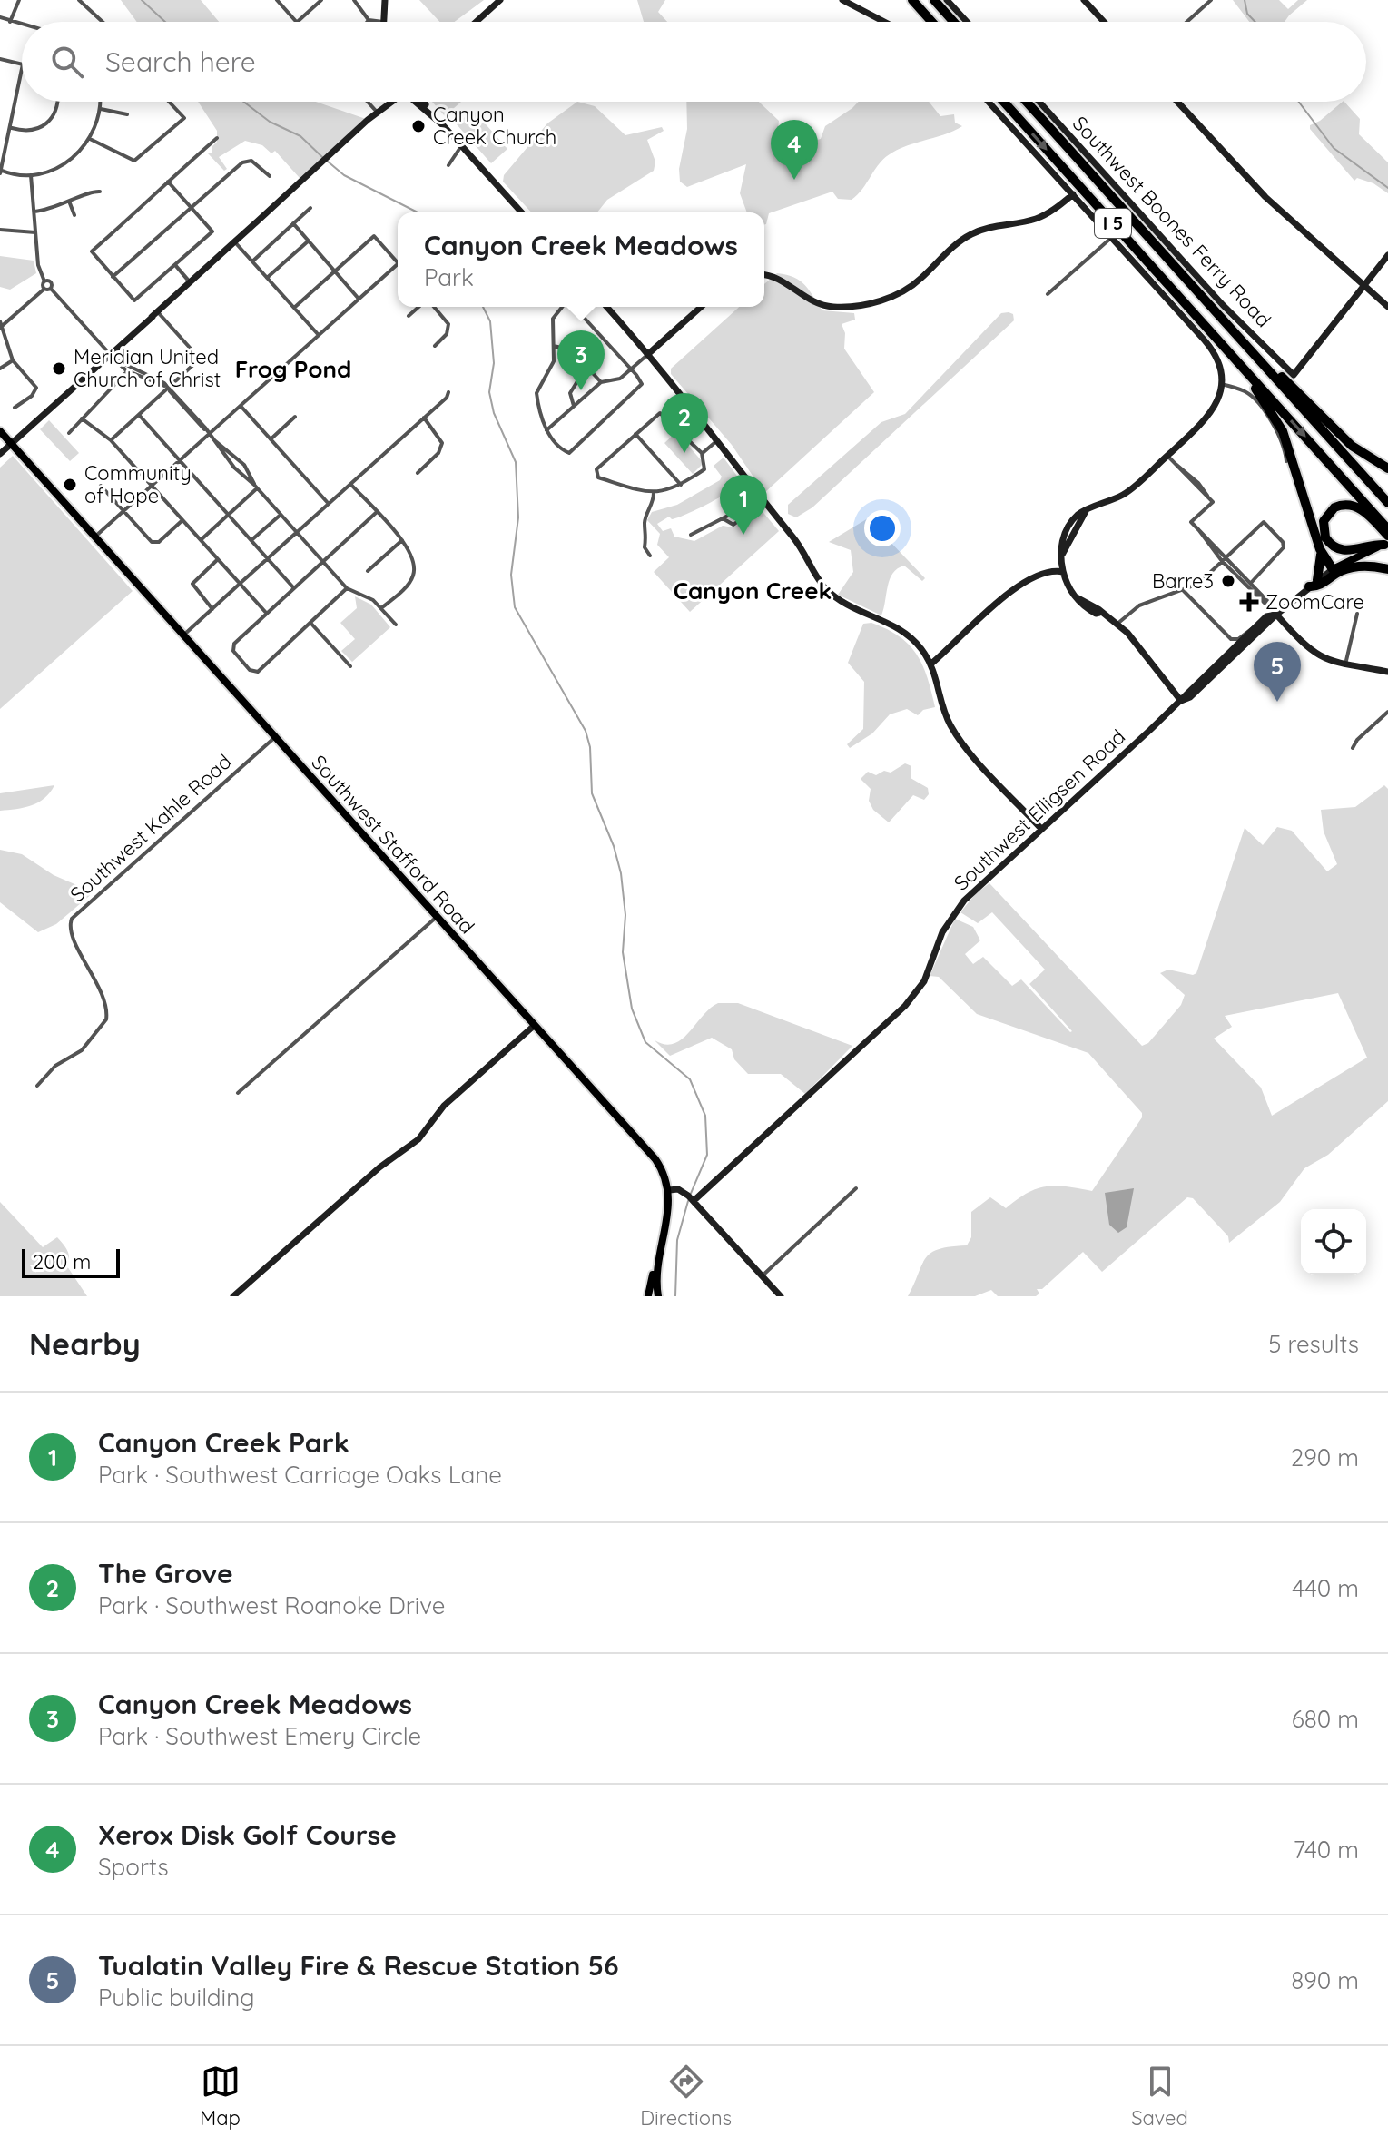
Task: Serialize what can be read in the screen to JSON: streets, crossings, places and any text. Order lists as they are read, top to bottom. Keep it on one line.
{"streets":{"highway":["I 5"],"main road":["Southwest Boones Ferry Road","Southwest Elligsen Road","Southwest Stafford Road"],"street":["Southwest Kahle Road"]},"crossings":[["I 5","Southwest Elligsen Road"],["Southwest Kahle Road","Southwest Stafford Road"]],"districts":["Frog Pond","Canyon Creek"],"places":{"other":["Canyon Creek Church","Meridian United Church of Christ","Community of Hope","Barre3"],"health":["ZoomCare"]},"scale_bar":"200 m","page":{"search":"Search here","pins":["4","3","2","1","5"],"popup":["Canyon Creek Meadows","Park"],"scale":"200 m","heading":["Nearby","5 results"],"list":[{"mark":"1","name":"Canyon Creek Park","note":"Park · Southwest Carriage Oaks Lane","value":"290 m"},{"mark":"2","name":"The Grove","note":"Park · Southwest Roanoke Drive","value":"440 m"},{"mark":"3","name":"Canyon Creek Meadows","note":"Park · Southwest Emery Circle","value":"680 m"},{"mark":"4","name":"Xerox Disk Golf Course","note":"Sports","value":"740 m"},{"mark":"5","name":"Tualatin Valley Fire & Rescue Station 56","note":"Public building","value":"890 m"}],"nav":["Map","Directions","Saved"]}}
